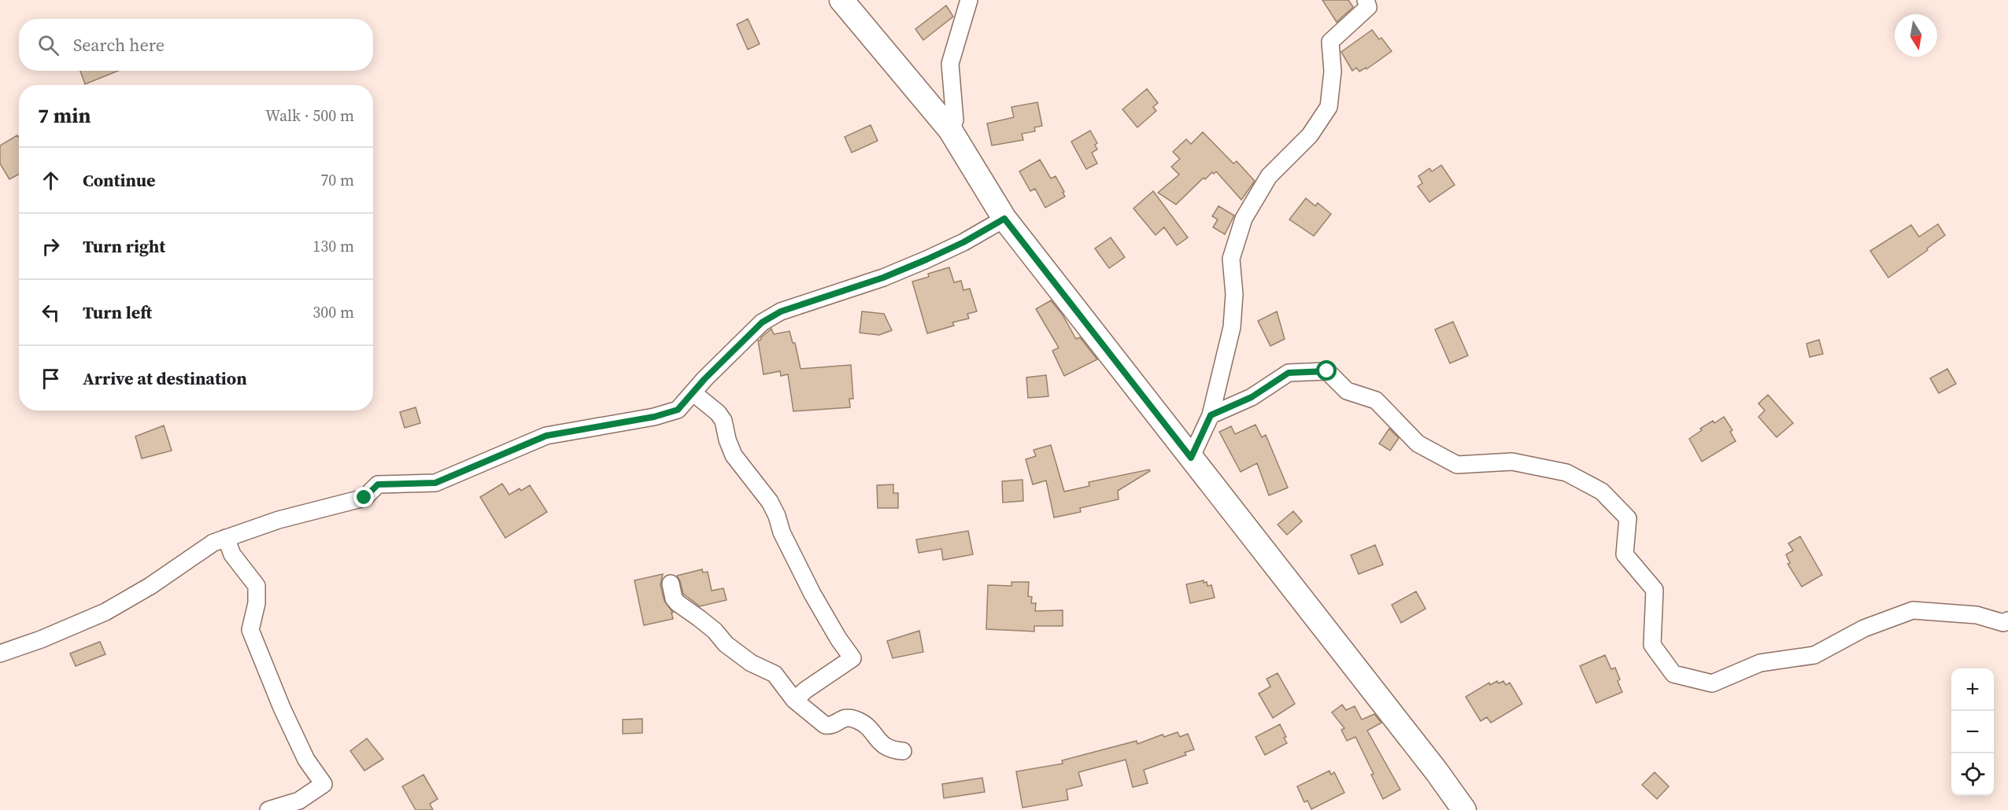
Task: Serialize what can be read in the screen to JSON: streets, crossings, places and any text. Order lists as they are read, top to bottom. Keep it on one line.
{"north":"bottom","page":{"search":"Search here","heading":["7 min","Walk · 500 m"],"list":[["Continue","70 m"],["Turn right","130 m"],["Turn left","300 m"],"Arrive at destination"],"map_buttons":["+","−"]}}
